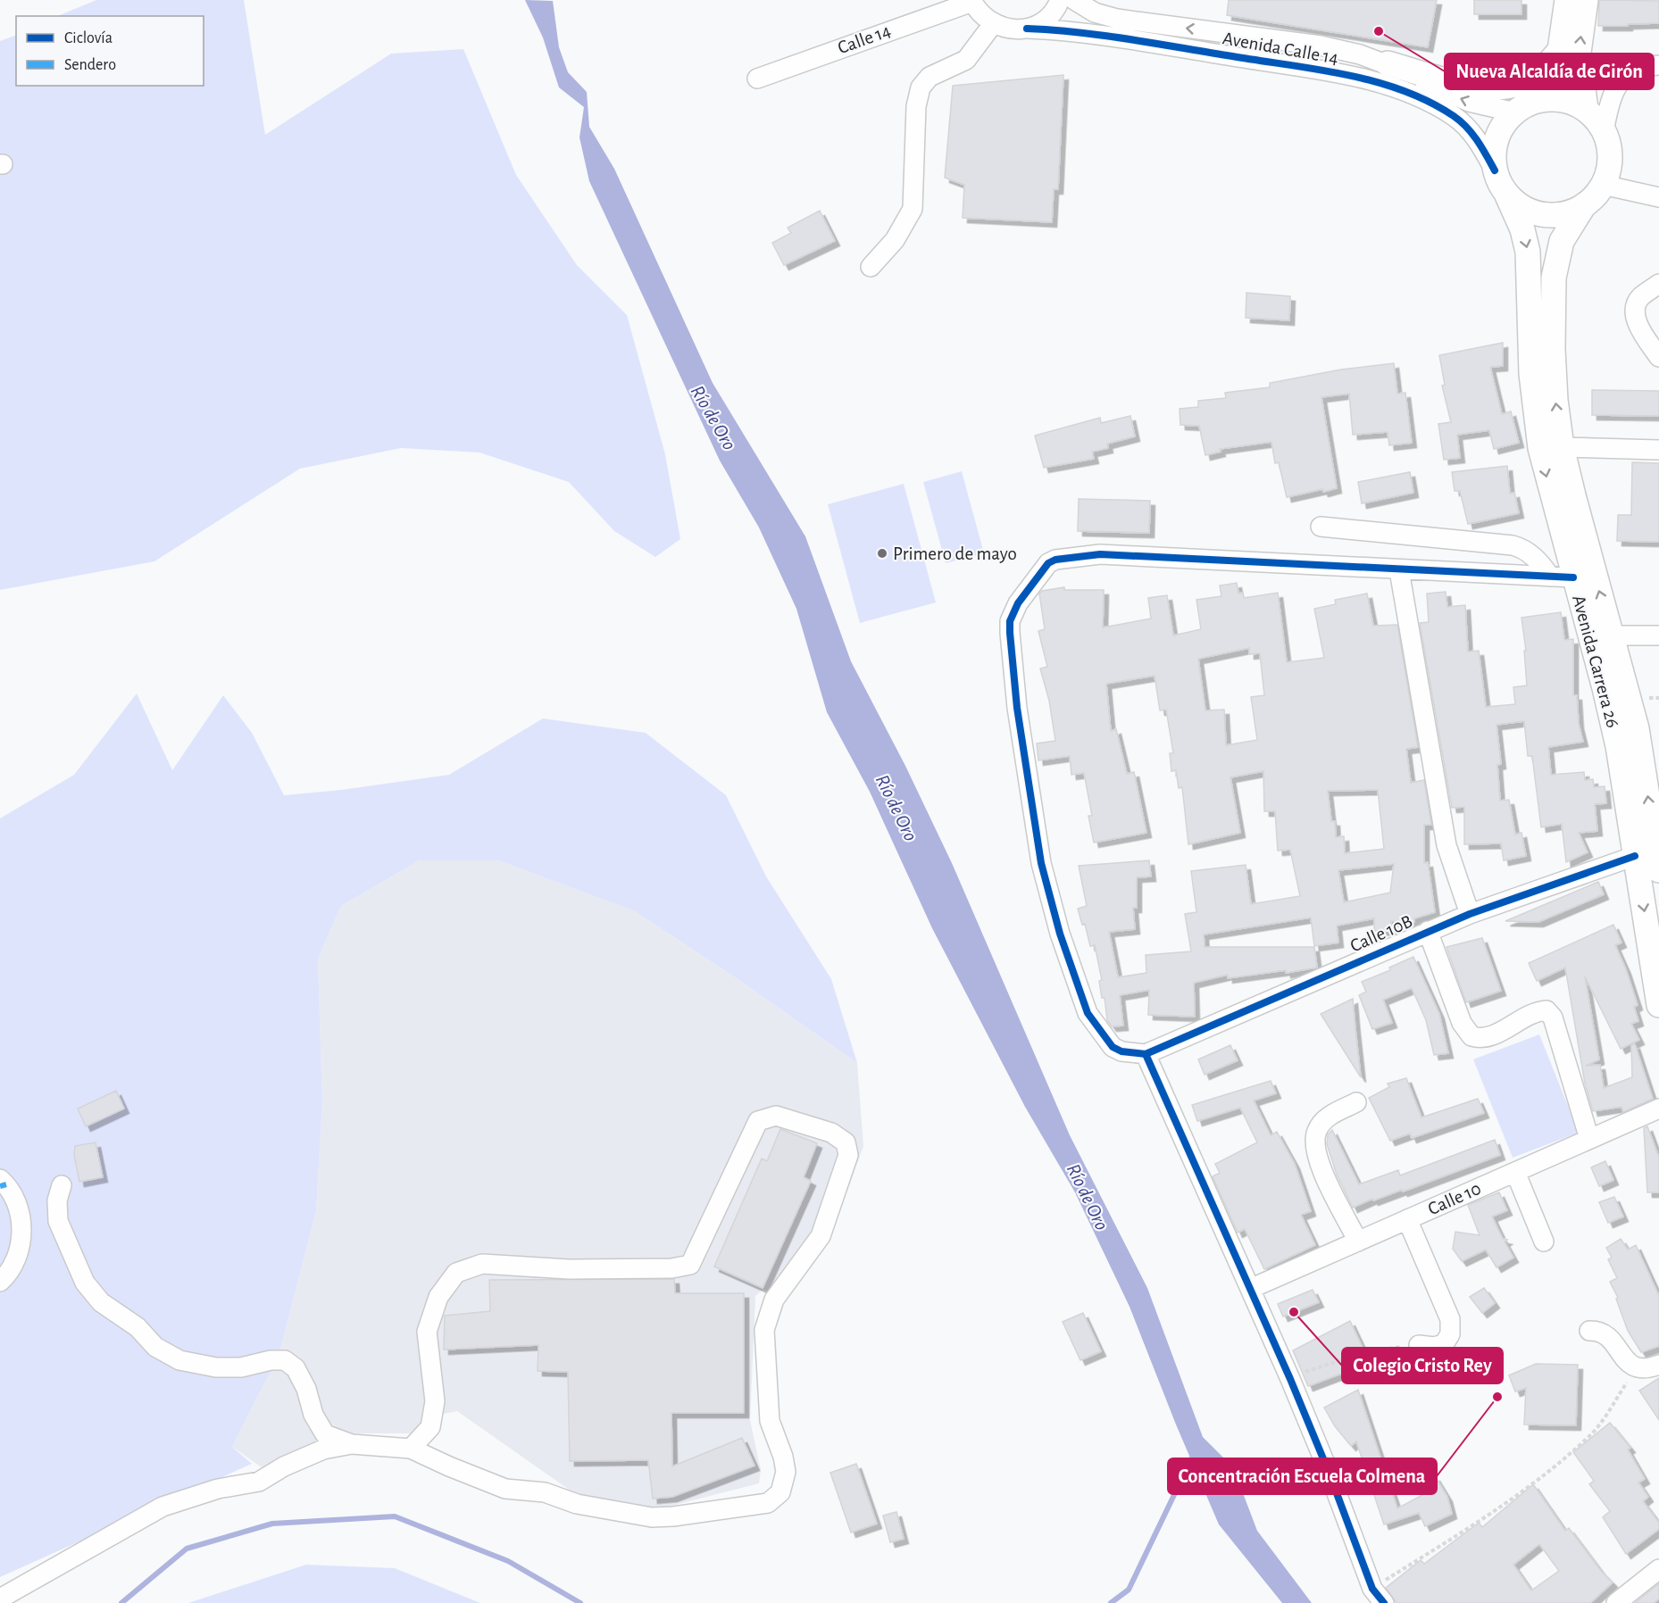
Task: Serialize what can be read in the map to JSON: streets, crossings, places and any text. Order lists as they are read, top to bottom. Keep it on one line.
{"streets":{"main road":["Avenida Carrera 26"],"street":["Calle 14","Avenida Calle 14","Calle 10B","Calle 10"]},"crossings":[["Avenida Calle 14","Avenida Carrera 26"],["Avenida Carrera 26","Calle 10B"]],"water":["Río de Oro"],"places":["Nueva Alcaldía de Girón","Primero de mayo","Colegio Cristo Rey","Concentración Escuela Colmena"],"legend":["Ciclovía","Sendero"]}
